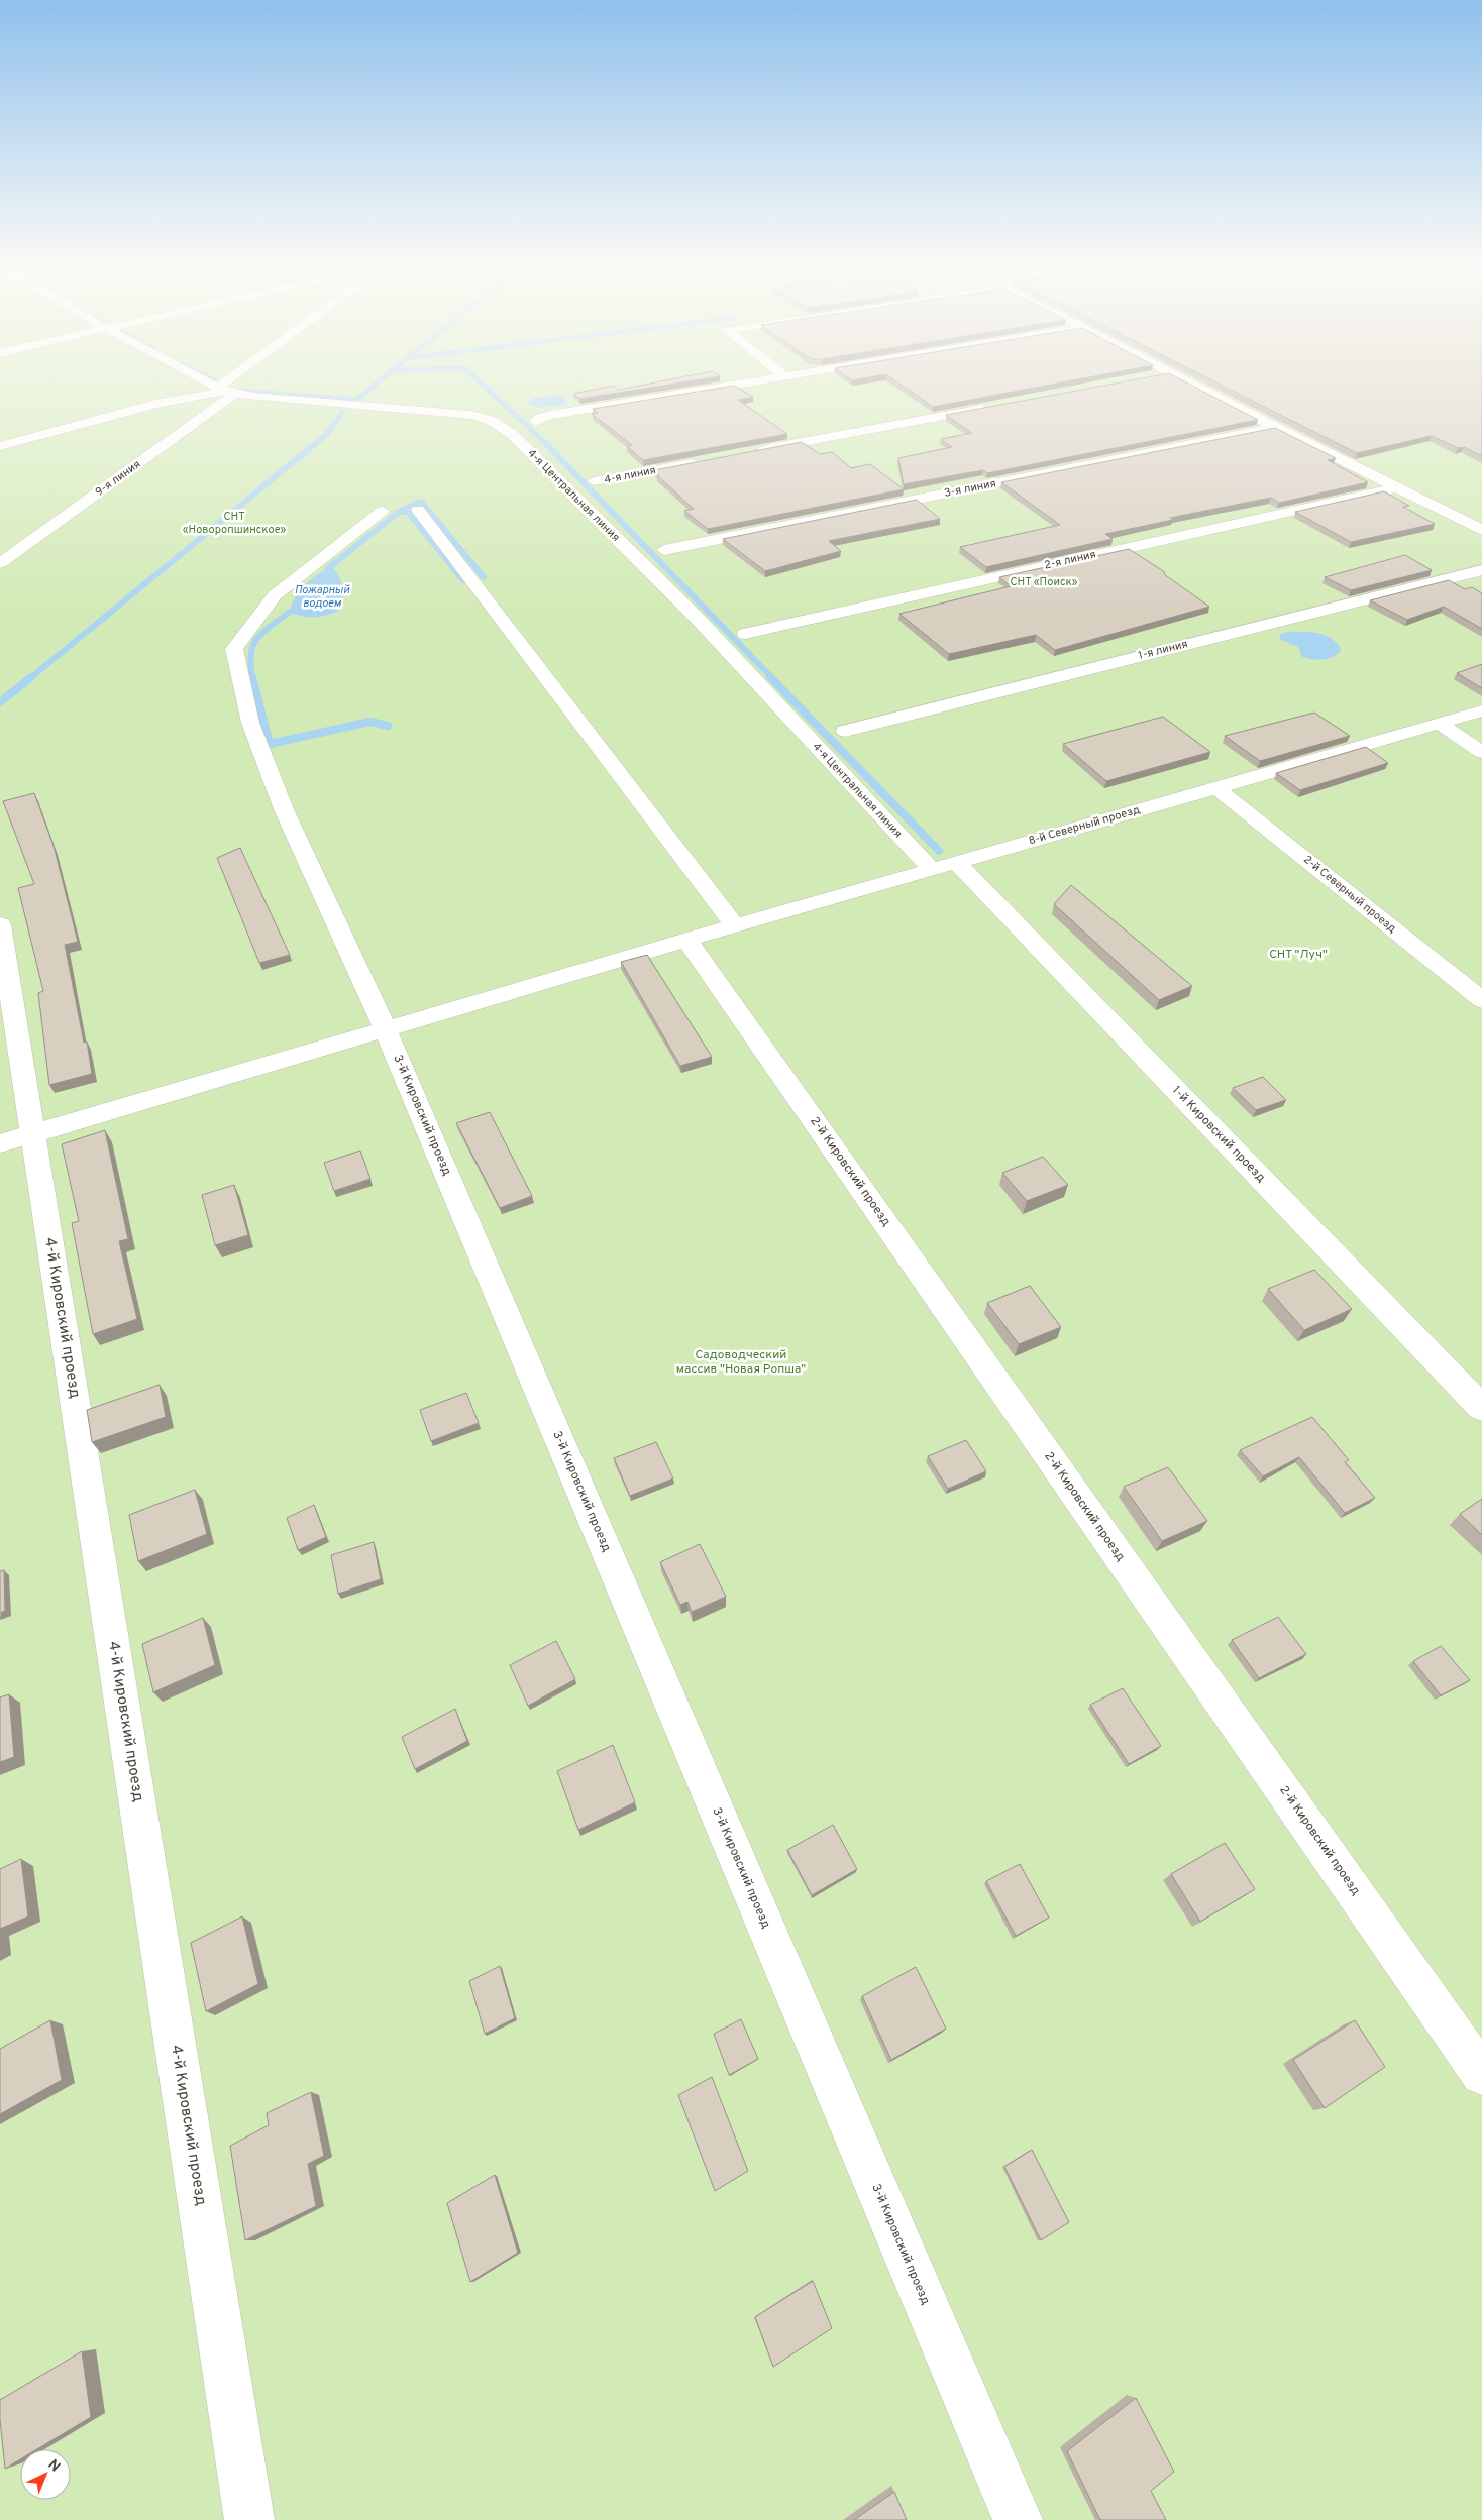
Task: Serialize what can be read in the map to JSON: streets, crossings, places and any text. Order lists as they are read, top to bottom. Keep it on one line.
{"streets":{"street":["4-я линия","9-я линия","3-я линия","4-я Центральная линия","2-я линия","1-я линия","8-й Северный проезд","2-й Северный проезд","3-й Кировский проезд","1-й Кировский проезд","2-й Кировский проезд","4-й Кировский проезд"]},"crossings":[["9-я линия","4-я Центральная линия"],["4-я Центральная линия","8-й Северный проезд"],["8-й Северный проезд","2-й Северный проезд"],["8-й Северный проезд","3-й Кировский проезд"],["8-й Северный проезд","1-й Кировский проезд"],["8-й Северный проезд","2-й Кировский проезд"],["8-й Северный проезд","4-й Кировский проезд"]],"water":["Пожарный водоем"],"parks":["СНТ «Новоропшинское»","СНТ «Поиск»","СНТ \"Луч\"","Садоводческий массив \"Новая Ропша\""],"north":"top right"}
